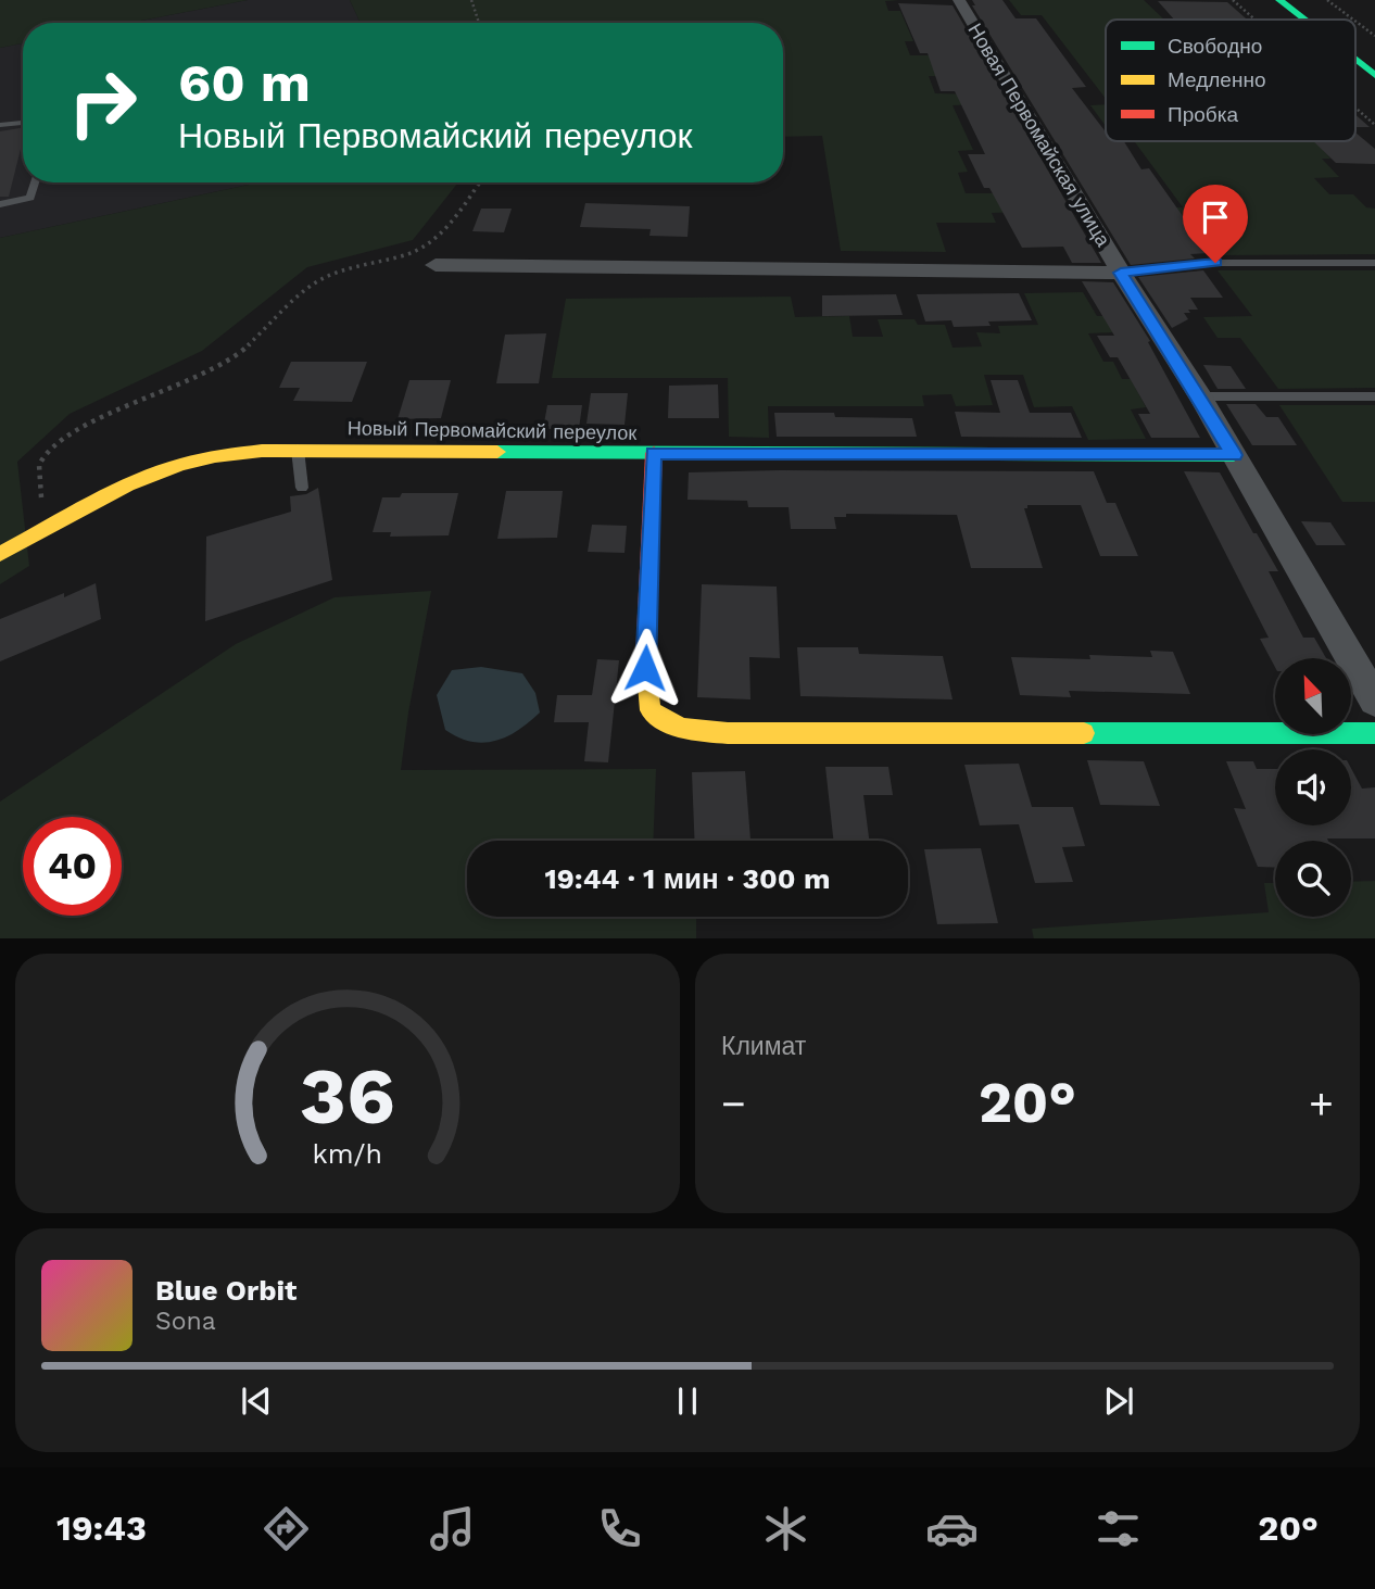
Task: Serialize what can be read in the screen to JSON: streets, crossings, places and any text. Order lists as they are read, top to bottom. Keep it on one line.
{"streets":{"street":["Новая Первомайская улица","Новый Первомайский переулок"]},"crossings":[["Новая Первомайская улица","Новый Первомайский переулок"]],"legend":["Свободно","Медленно","Пробка"],"north":"top left","page":{"turn":["60 m","Новый Первомайский переулок"],"limit":"40","trip":"19:44 · 1 мин · 300 m","tile":"Климат","heat":["−","20°","+"],"song":["Blue Orbit","Sona"],"tabs":["19:43","20°"],"gauge":["36","km/h"]}}
